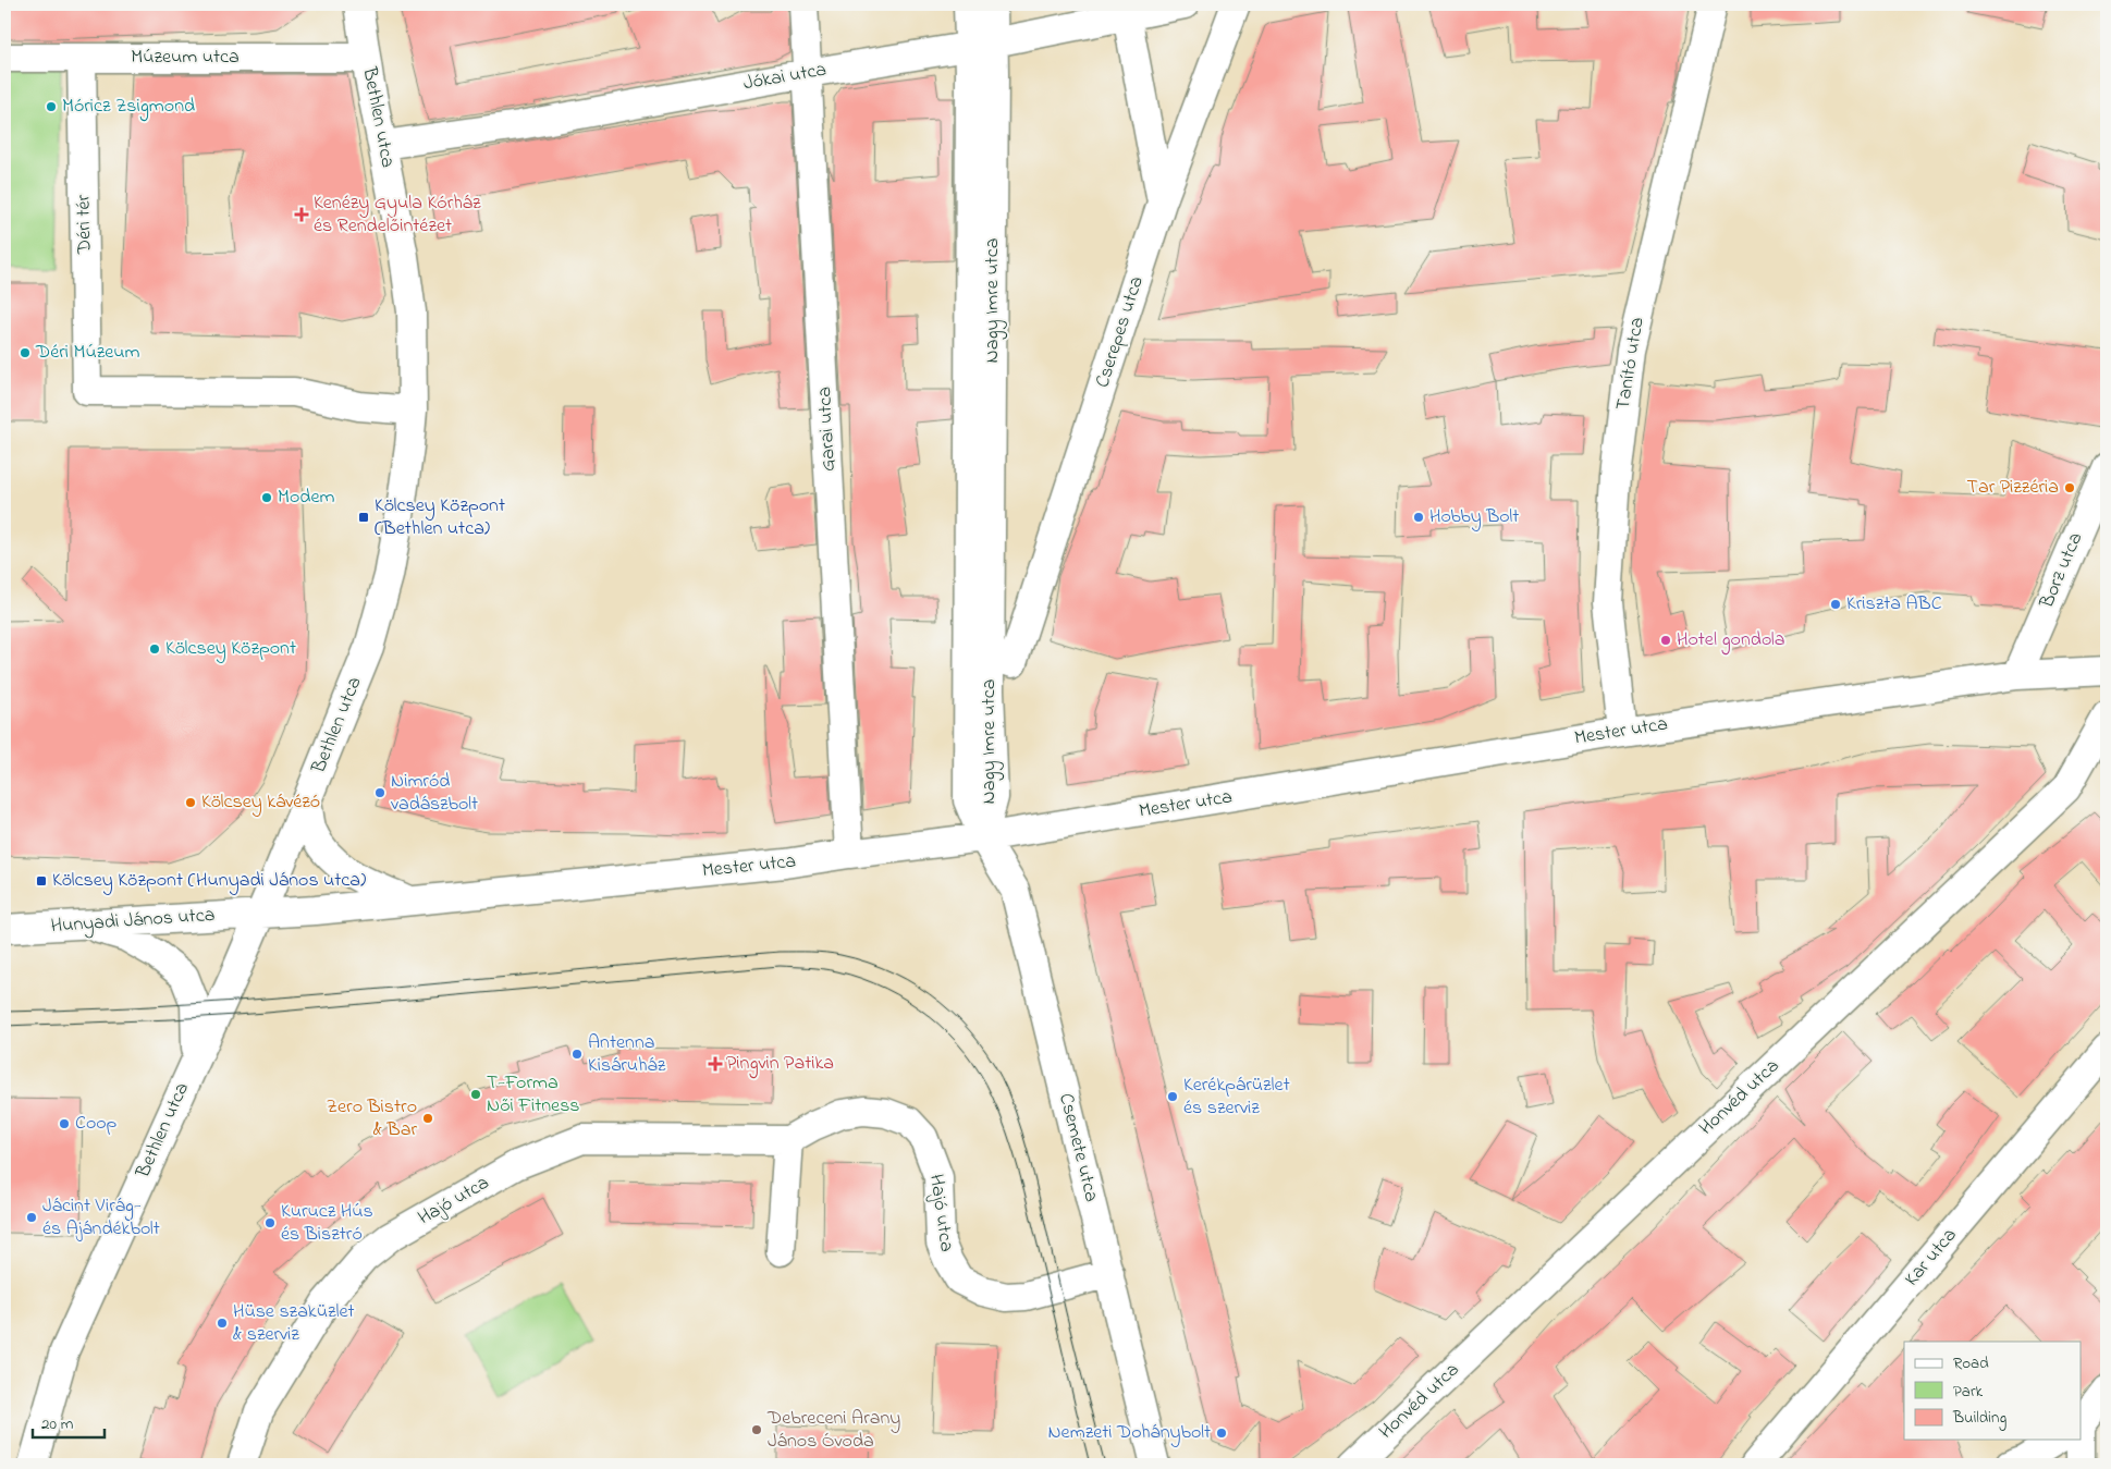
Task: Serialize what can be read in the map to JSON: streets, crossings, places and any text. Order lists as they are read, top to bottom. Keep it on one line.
{"streets":{"street":["Múzeum utca","Jókai utca","Bethlen utca","Déri tér","Nagy Imre utca","Cserepes utca","Tanító utca","Garai utca","Borz utca","Mester utca","Hunyadi János utca","Honvéd utca","Csemete utca","Hajó utca","Kar utca"]},"crossings":[["Múzeum utca","Bethlen utca"],["Múzeum utca","Déri tér"],["Jókai utca","Bethlen utca"],["Jókai utca","Nagy Imre utca"],["Jókai utca","Garai utca"],["Bethlen utca","Déri tér"],["Bethlen utca","Mester utca"],["Bethlen utca","Hunyadi János utca"],["Nagy Imre utca","Mester utca"],["Nagy Imre utca","Csemete utca"],["Tanító utca","Mester utca"],["Garai utca","Mester utca"],["Borz utca","Mester utca"],["Mester utca","Hunyadi János utca"],["Mester utca","Csemete utca"],["Csemete utca","Hajó utca"]],"places":{"other":["Móricz Zsigmond","Déri Múzeum","Tar Pizzéria","Modem","Hobby Bolt","Kriszta ABC","Hotel gondola","Kölcsey Központ","Nimród vadászbolt","Kölcsey kávézó","Antenna Kisáruház","T-Forma Női Fitness","Kerékpárüzlet és szerviz","Zero Bistro & Bar","Coop","Jácint Virág- és Ajándékbolt","Kurucz Hús és Bisztró","Hüse szaküzlet & szerviz","Debreceni Arany János Óvoda","Nemzeti Dohánybolt"],"health":["Kenézy Gyula Kórház és Rendelőintézet","Pingvin Patika"],"transit":["Kölcsey Központ (Bethlen utca)","Kölcsey Központ (Hunyadi János utca)"]},"legend":["Road","Park","Building"],"scale_bar":"20 m"}
